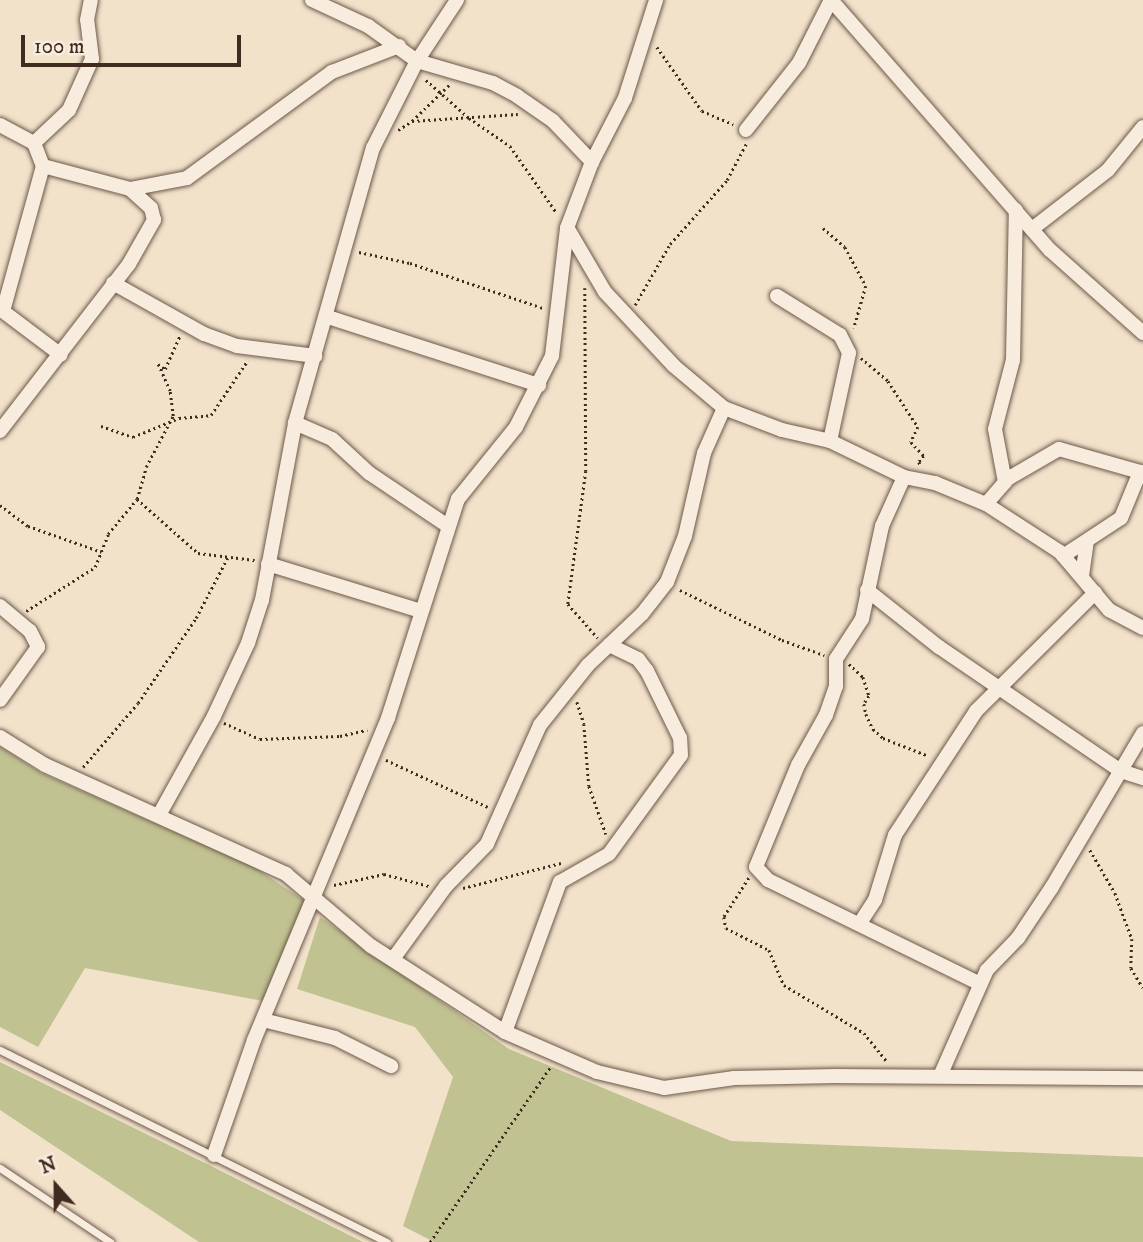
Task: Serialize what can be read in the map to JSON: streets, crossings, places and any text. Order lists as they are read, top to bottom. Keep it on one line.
{"scale_bar":"100 m","north":"top"}
